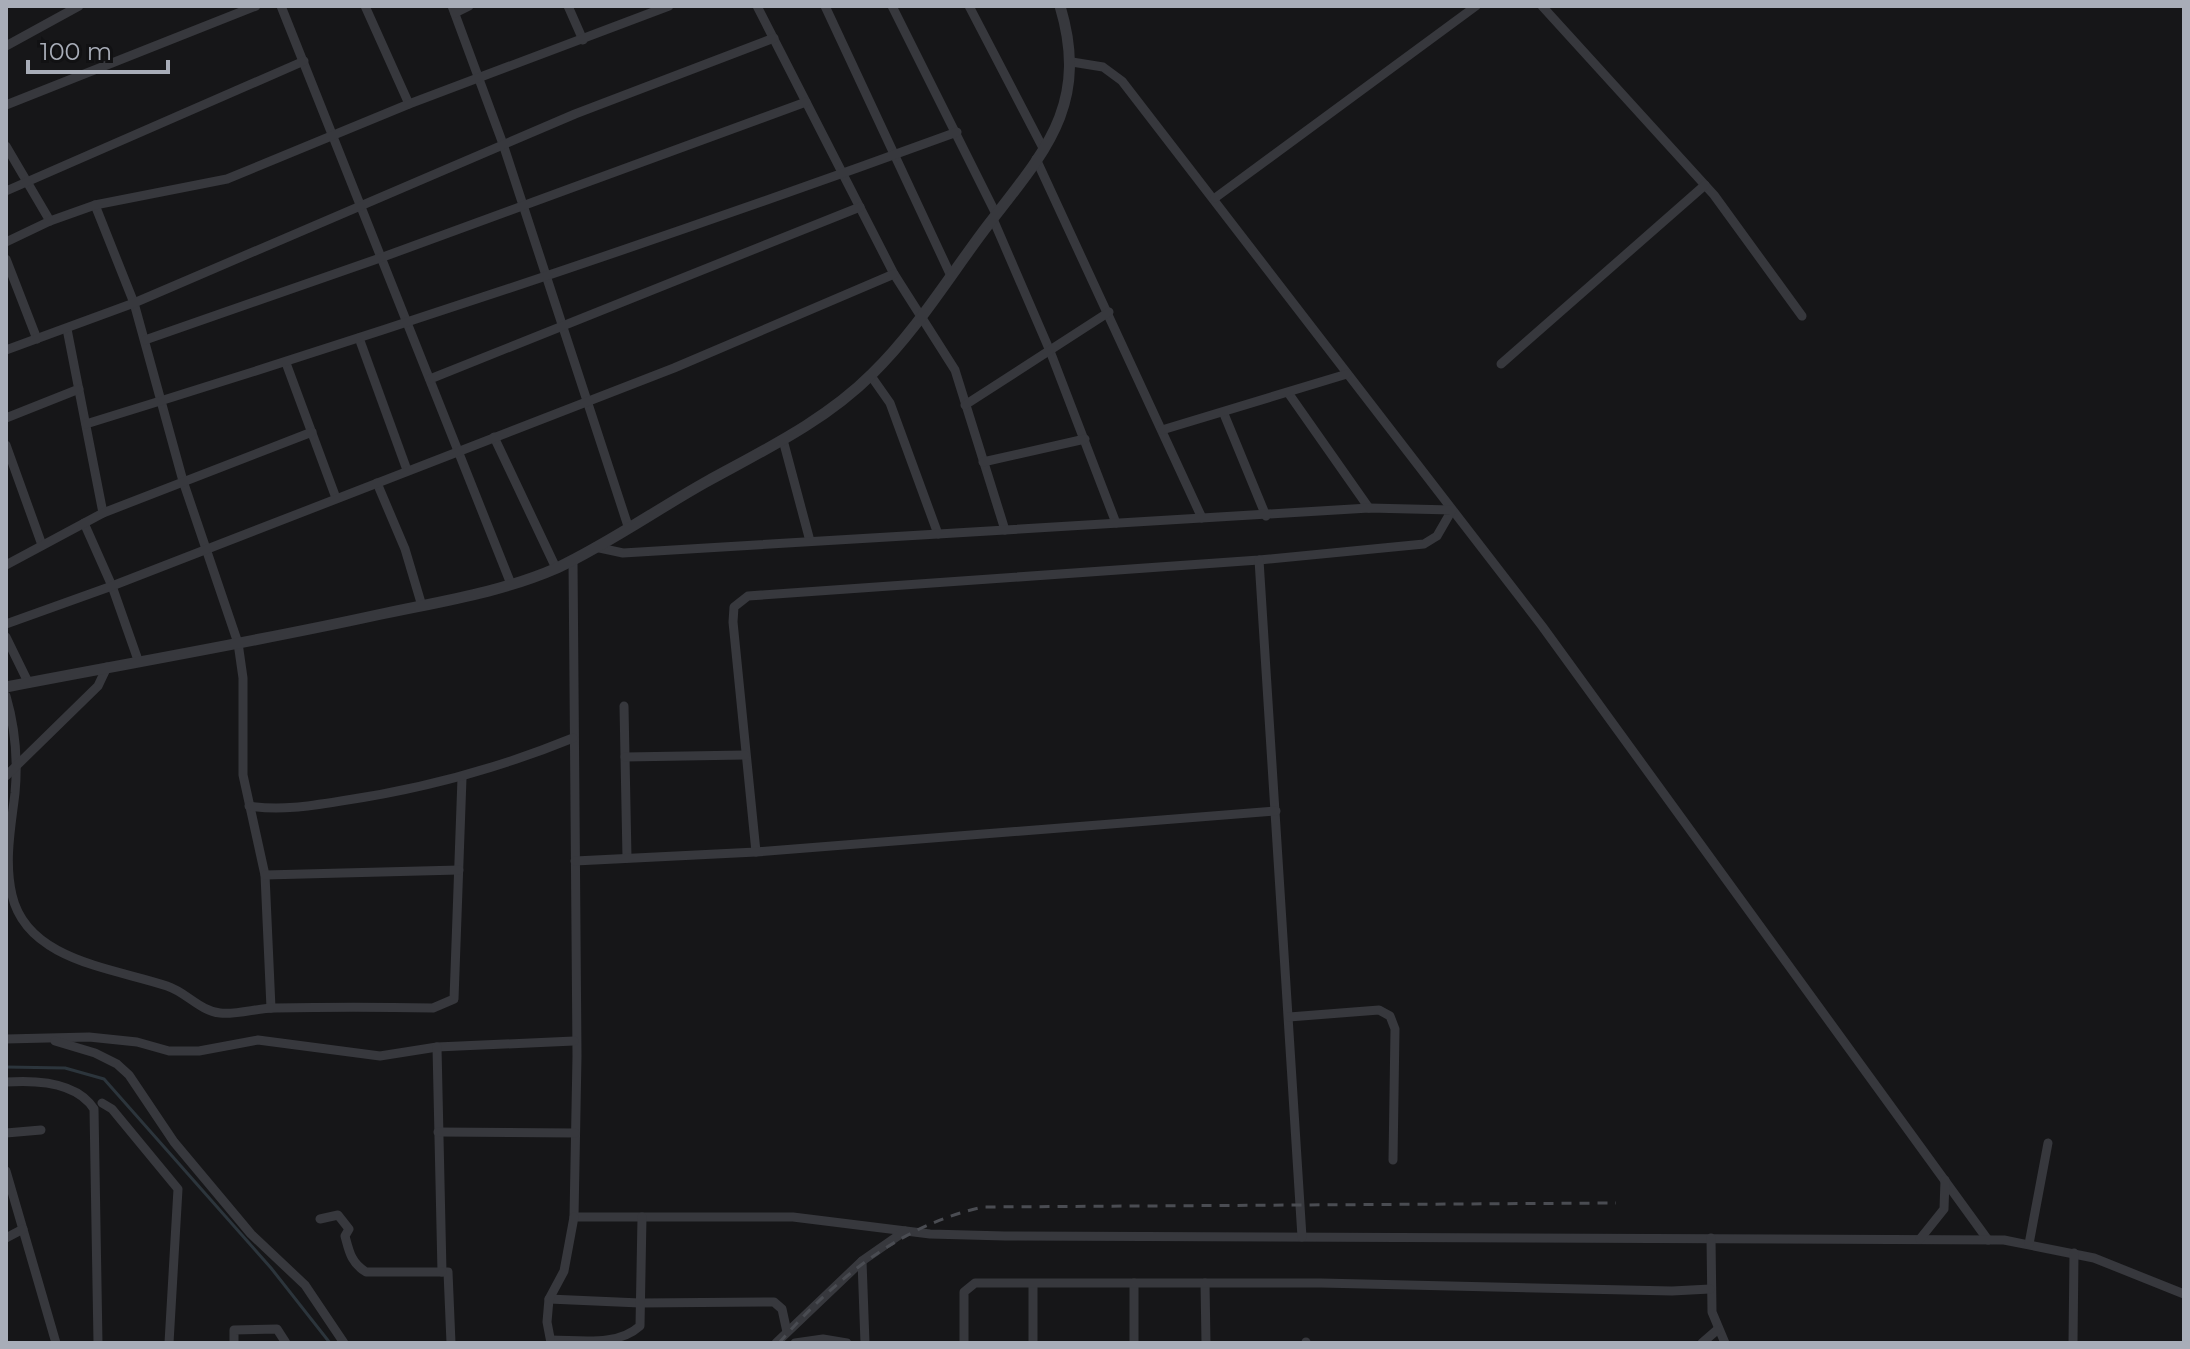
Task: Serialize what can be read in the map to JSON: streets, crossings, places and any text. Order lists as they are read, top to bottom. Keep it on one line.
{"scale_bar":"100 m"}
